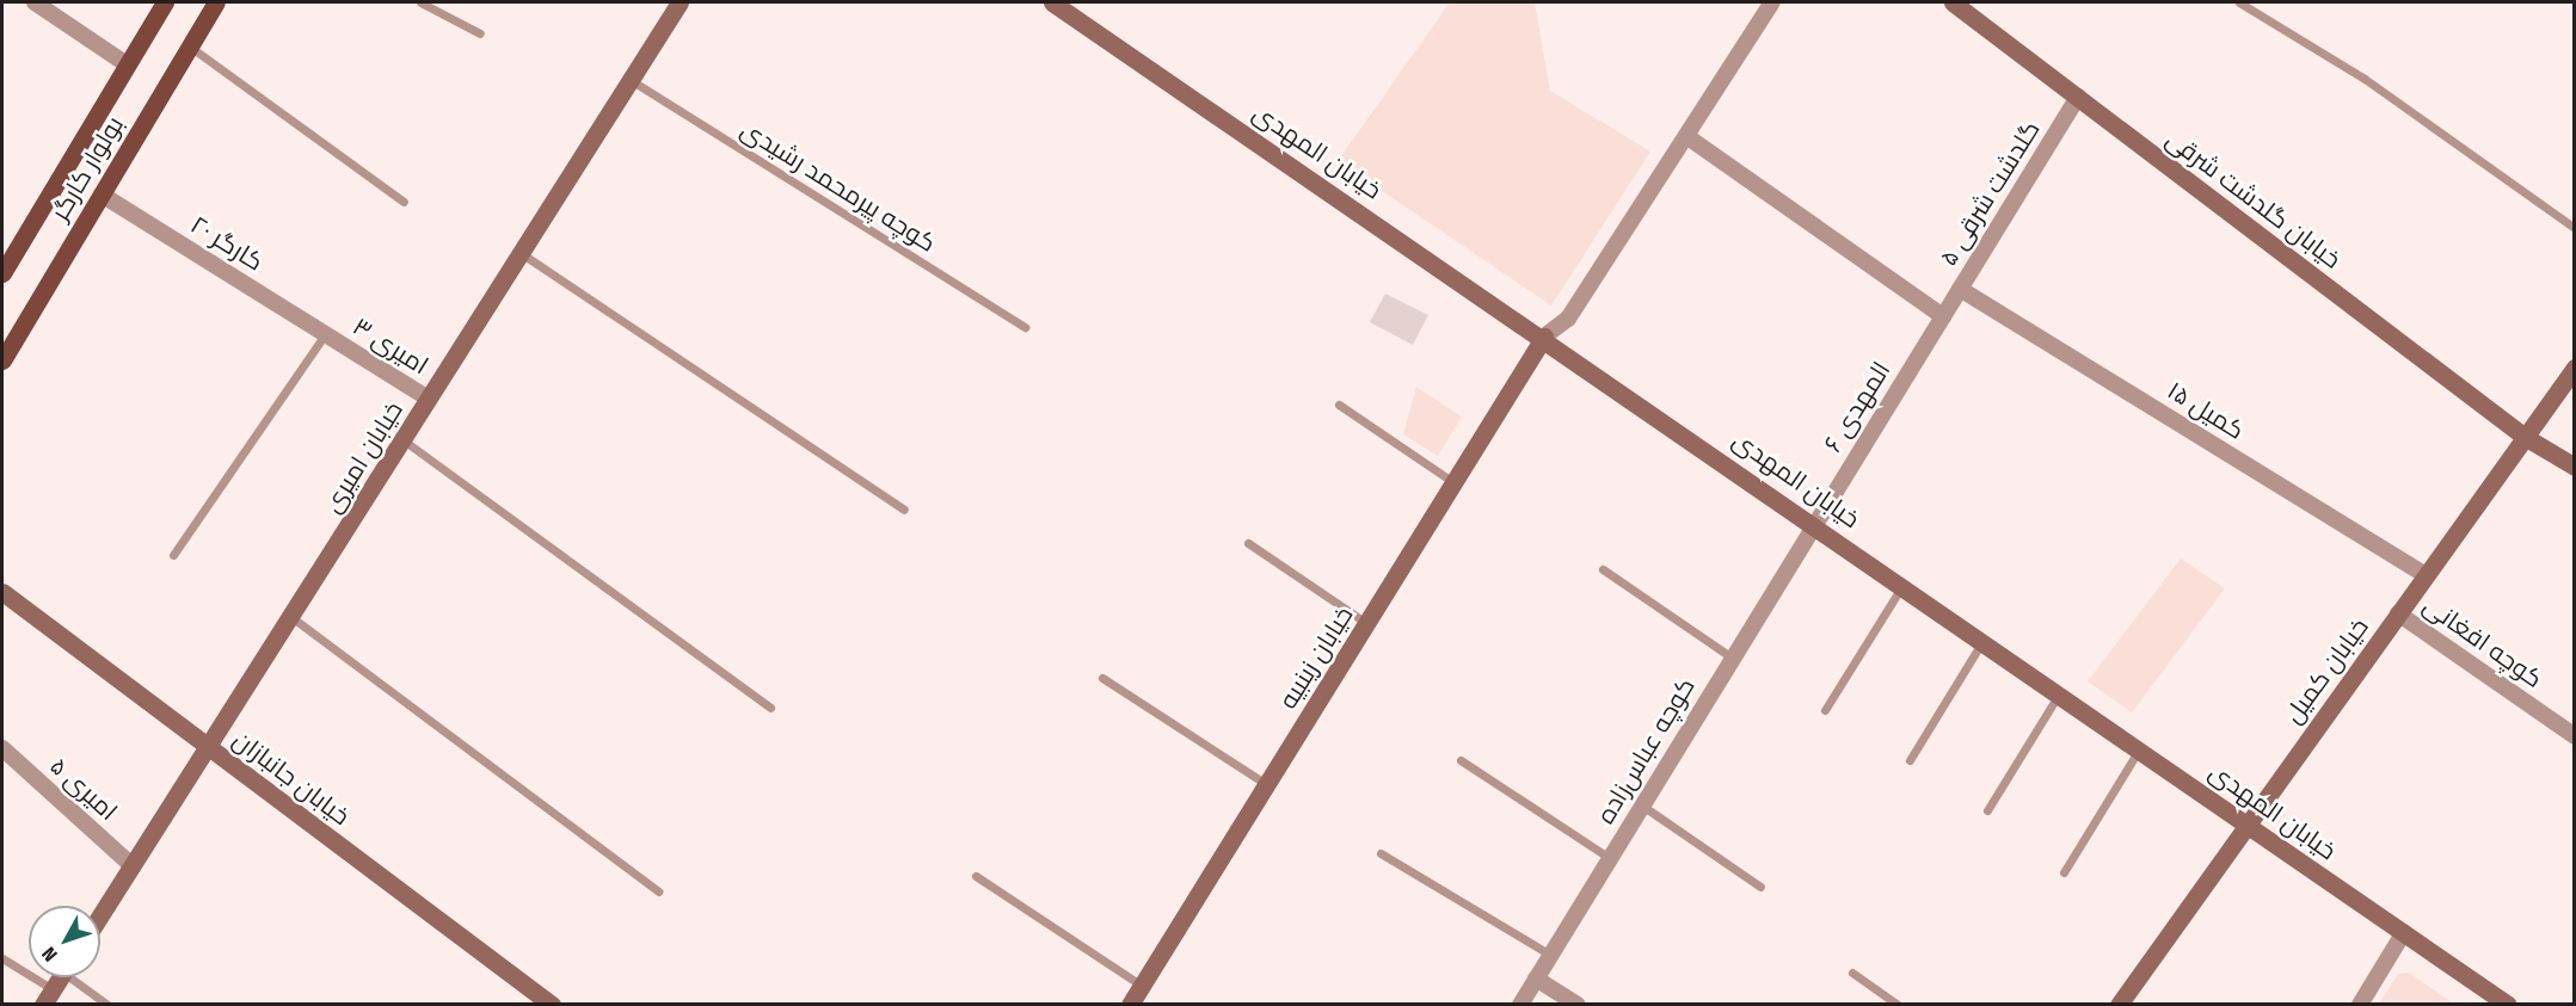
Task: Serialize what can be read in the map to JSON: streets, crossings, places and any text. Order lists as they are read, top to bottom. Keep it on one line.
{"streets":{"main road":["بولوار کارگر"],"street":["خیابان المهدی","گلدشت شرقی ۵","خیابان گلدشت شرقی","کارگر ۲۰","امیری ۳","المهدی ۶","کمیل ۱۵","خیابان امیری","کوچه افغانی","خیابان زینبیه","خیابان کمیل","کوچه عباس‌زاده","خیابان جانبازان","امیری ۵"],"lane":["کوچه پیرمحمد رشیدی"]},"crossings":[["خیابان المهدی","المهدی ۶"],["خیابان المهدی","خیابان زینبیه"],["خیابان المهدی","خیابان کمیل"],["خیابان المهدی","کوچه عباس‌زاده"],["بولوار کارگر","کارگر ۲۰"],["کوچه پیرمحمد رشیدی","خیابان امیری"],["گلدشت شرقی ۵","خیابان گلدشت شرقی"],["گلدشت شرقی ۵","المهدی ۶"],["گلدشت شرقی ۵","کمیل ۱۵"],["خیابان گلدشت شرقی","خیابان کمیل"],["کارگر ۲۰","امیری ۳"],["امیری ۳","خیابان امیری"],["المهدی ۶","کوچه عباس‌زاده"],["کمیل ۱۵","خیابان کمیل"],["خیابان امیری","خیابان جانبازان"],["خیابان امیری","امیری ۵"],["کوچه افغانی","خیابان کمیل"]],"north":"bottom left"}
